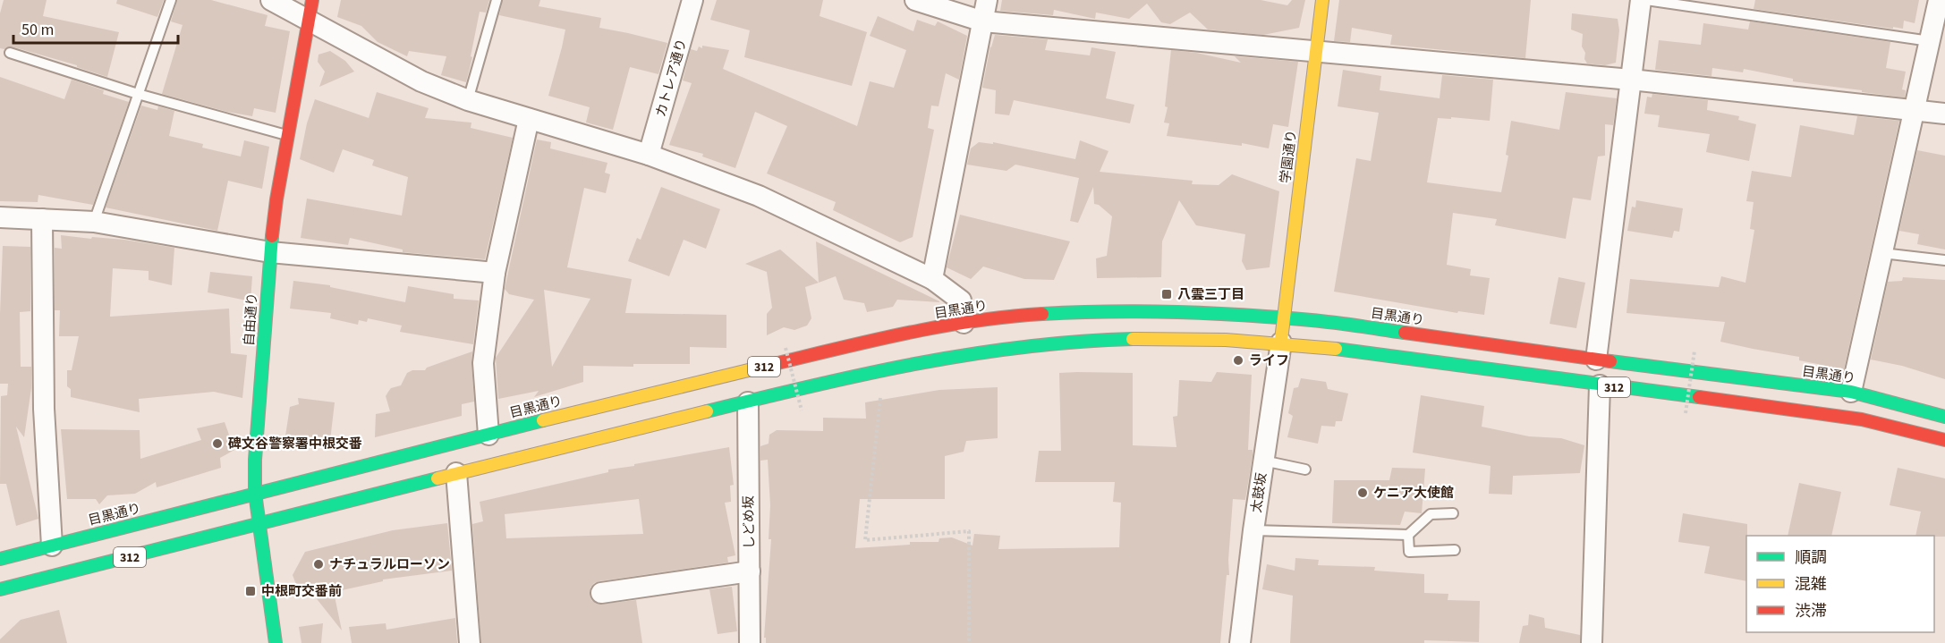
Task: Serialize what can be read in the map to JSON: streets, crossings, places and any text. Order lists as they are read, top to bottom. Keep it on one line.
{"streets":{"main road":["学園通り","目黒通り","自由通り","312"],"street":["カトレア通り","太鼓坂","しどめ坂"]},"crossings":[["学園通り","目黒通り"],["学園通り","312"],["学園通り","太鼓坂"],["目黒通り","自由通り"],["自由通り","312"],["312","太鼓坂"],["312","しどめ坂"]],"places":{"transit":["八雲三丁目","中根町交番前"],"other":["ライフ","碑文谷警察署中根交番","ケニア大使館","ナチュラルローソン"]},"legend":["順調","混雑","渋滞"],"scale_bar":"50 m"}
